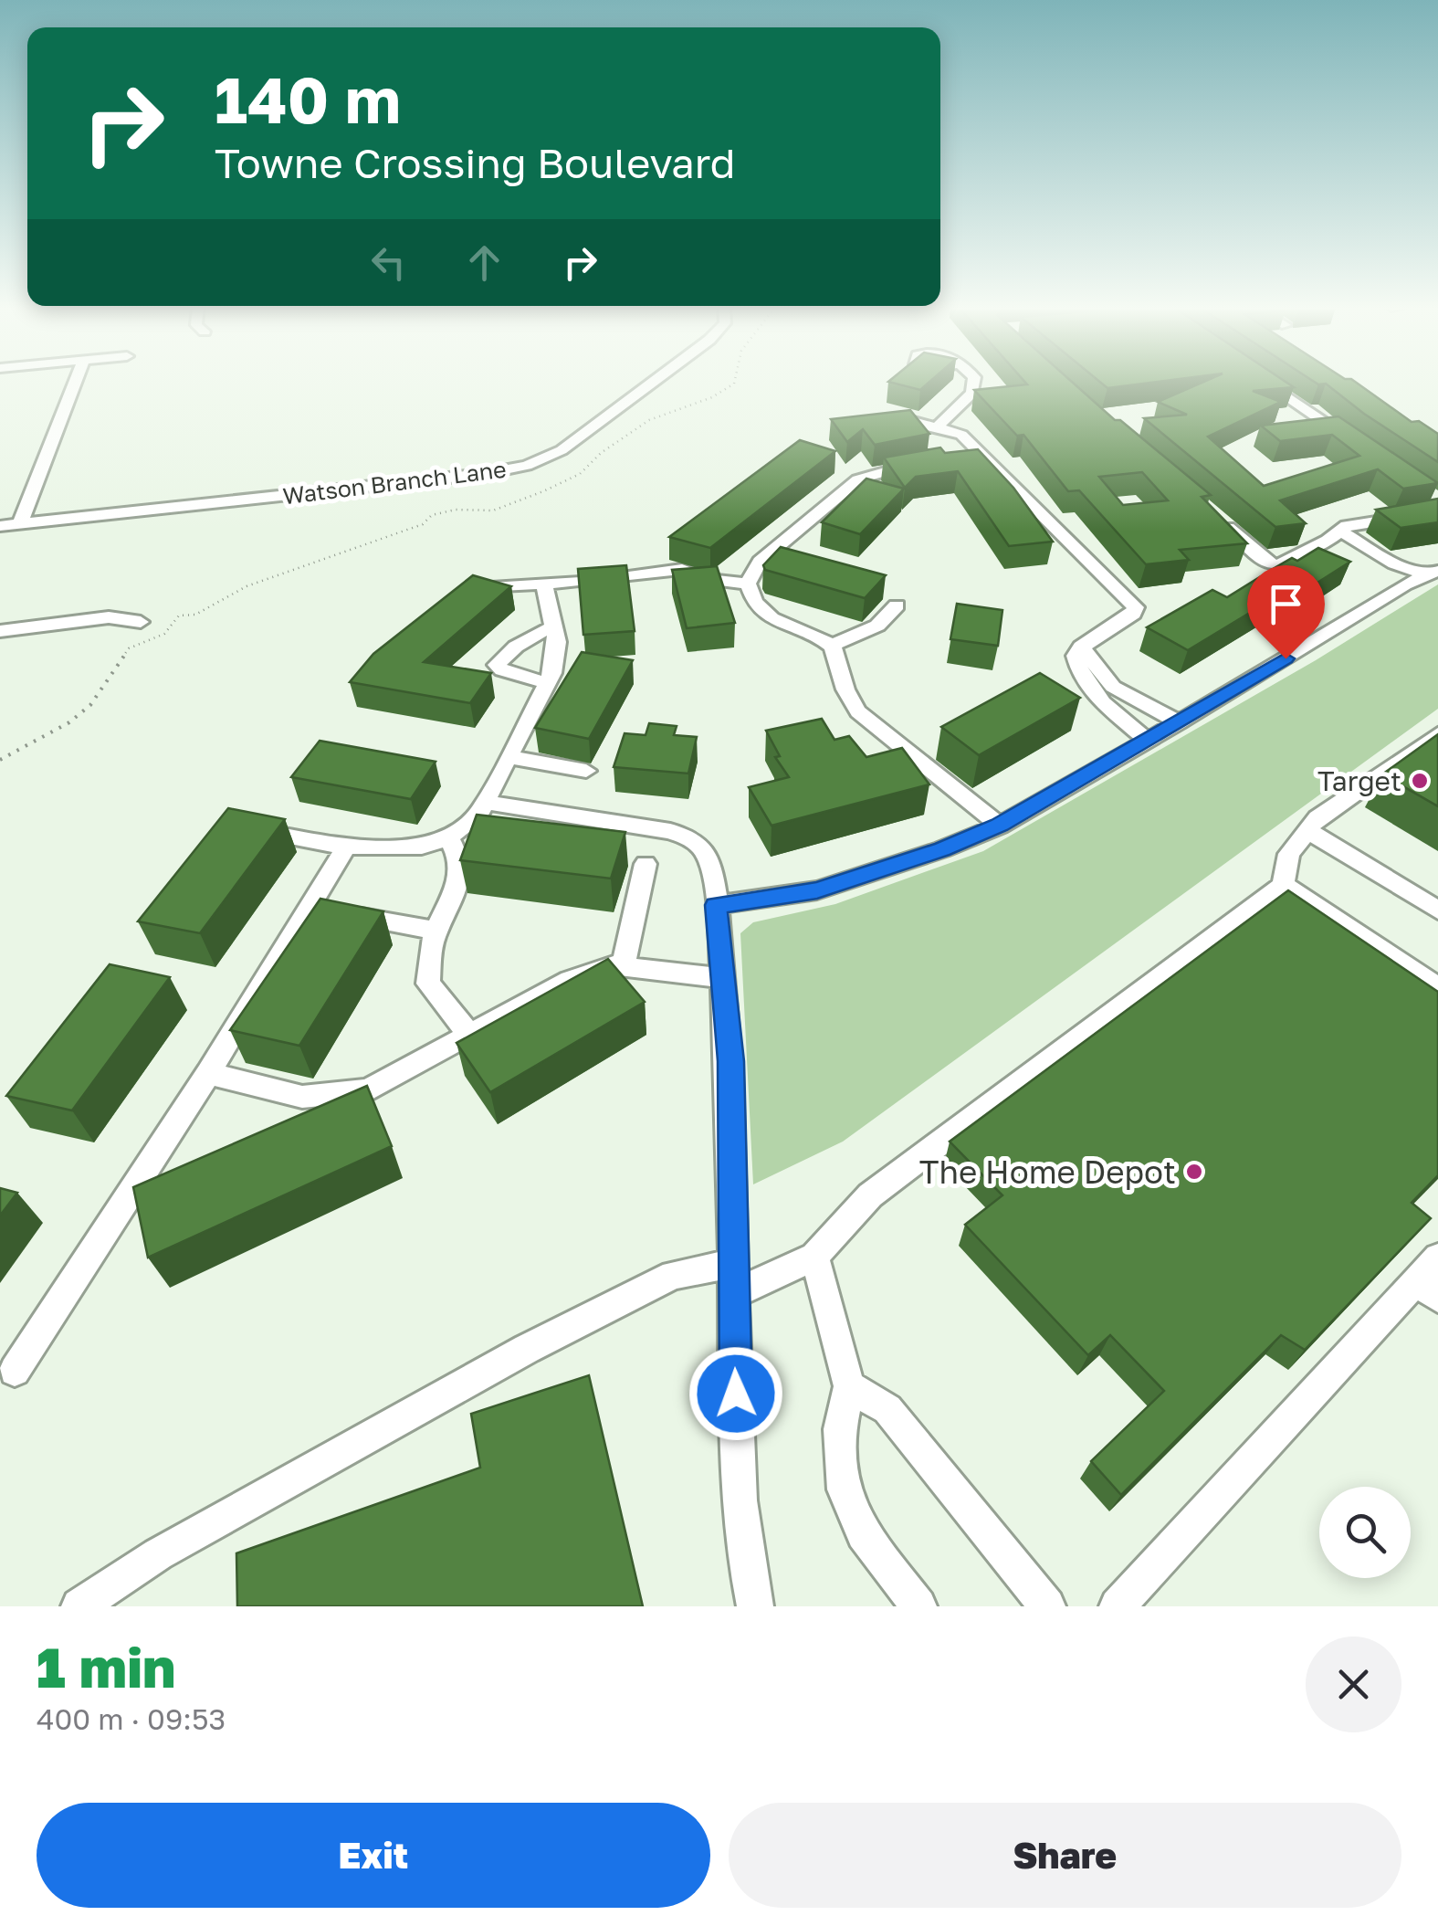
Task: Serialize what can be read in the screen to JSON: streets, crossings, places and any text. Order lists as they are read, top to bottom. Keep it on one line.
{"streets":{"street":["Watson Branch Lane"]},"places":["Target","The Home Depot"],"page":{"turn":["140 m","Towne Crossing Boulevard"],"heading":["1 min","400 m · 09:53"],"buttons":["Exit","Share"]}}
